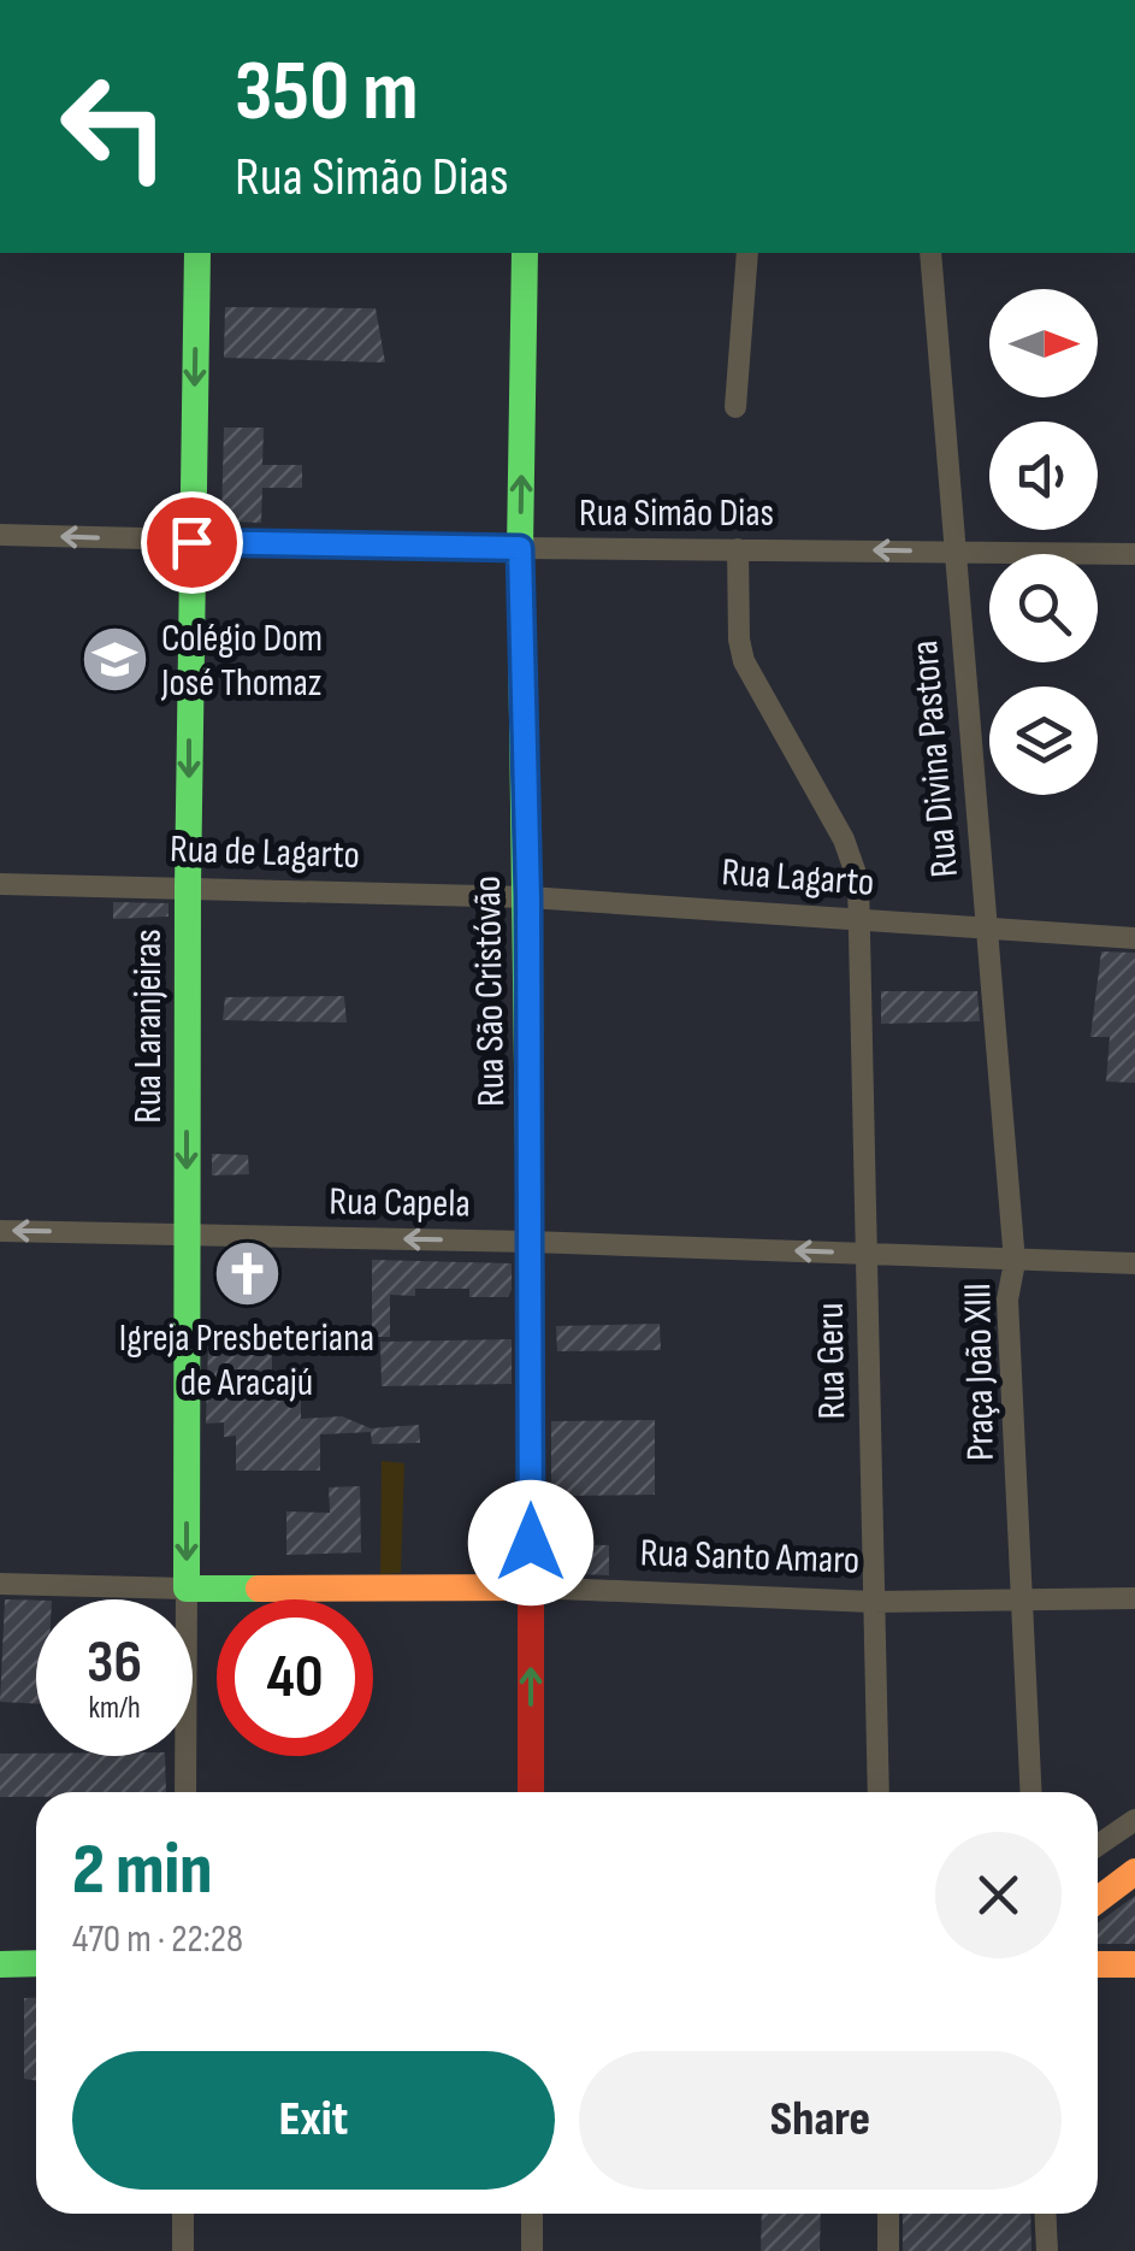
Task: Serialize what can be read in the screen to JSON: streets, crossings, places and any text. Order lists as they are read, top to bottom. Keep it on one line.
{"streets":{"street":["Rua Simão Dias","Rua Divina Pastora","Rua de Lagarto","Rua Lagarto","Rua São Cristóvão","Rua Laranjeiras","Rua Capela","Rua Geru","Praça João XIII","Rua Santo Amaro"]},"crossings":[["Rua Simão Dias","Rua Divina Pastora"],["Rua Simão Dias","Rua São Cristóvão"],["Rua Simão Dias","Rua Laranjeiras"],["Rua Simão Dias","Rua Geru"],["Rua Divina Pastora","Rua Lagarto"],["Rua Divina Pastora","Rua Capela"],["Rua Divina Pastora","Praça João XIII"],["Rua de Lagarto","Rua Lagarto"],["Rua de Lagarto","Rua São Cristóvão"],["Rua de Lagarto","Rua Laranjeiras"],["Rua Lagarto","Rua São Cristóvão"],["Rua Lagarto","Rua Geru"],["Rua São Cristóvão","Rua Capela"],["Rua São Cristóvão","Rua Santo Amaro"],["Rua Laranjeiras","Rua Capela"],["Rua Laranjeiras","Rua Santo Amaro"],["Rua Capela","Rua Geru"],["Rua Capela","Praça João XIII"],["Rua Geru","Rua Santo Amaro"],["Praça João XIII","Rua Santo Amaro"]],"one_way":["Rua Simão Dias","Rua Laranjeiras","Rua Capela"],"places":{"school or university":["Colégio Dom José Thomaz"],"church":["Igreja Presbeteriana de Aracajú"]},"north":"right","page":{"turn":["350 m","Rua Simão Dias"],"speed":"36 km/h","limit":"40","heading":["2 min","470 m · 22:28"],"buttons":["Exit","Share"]}}
